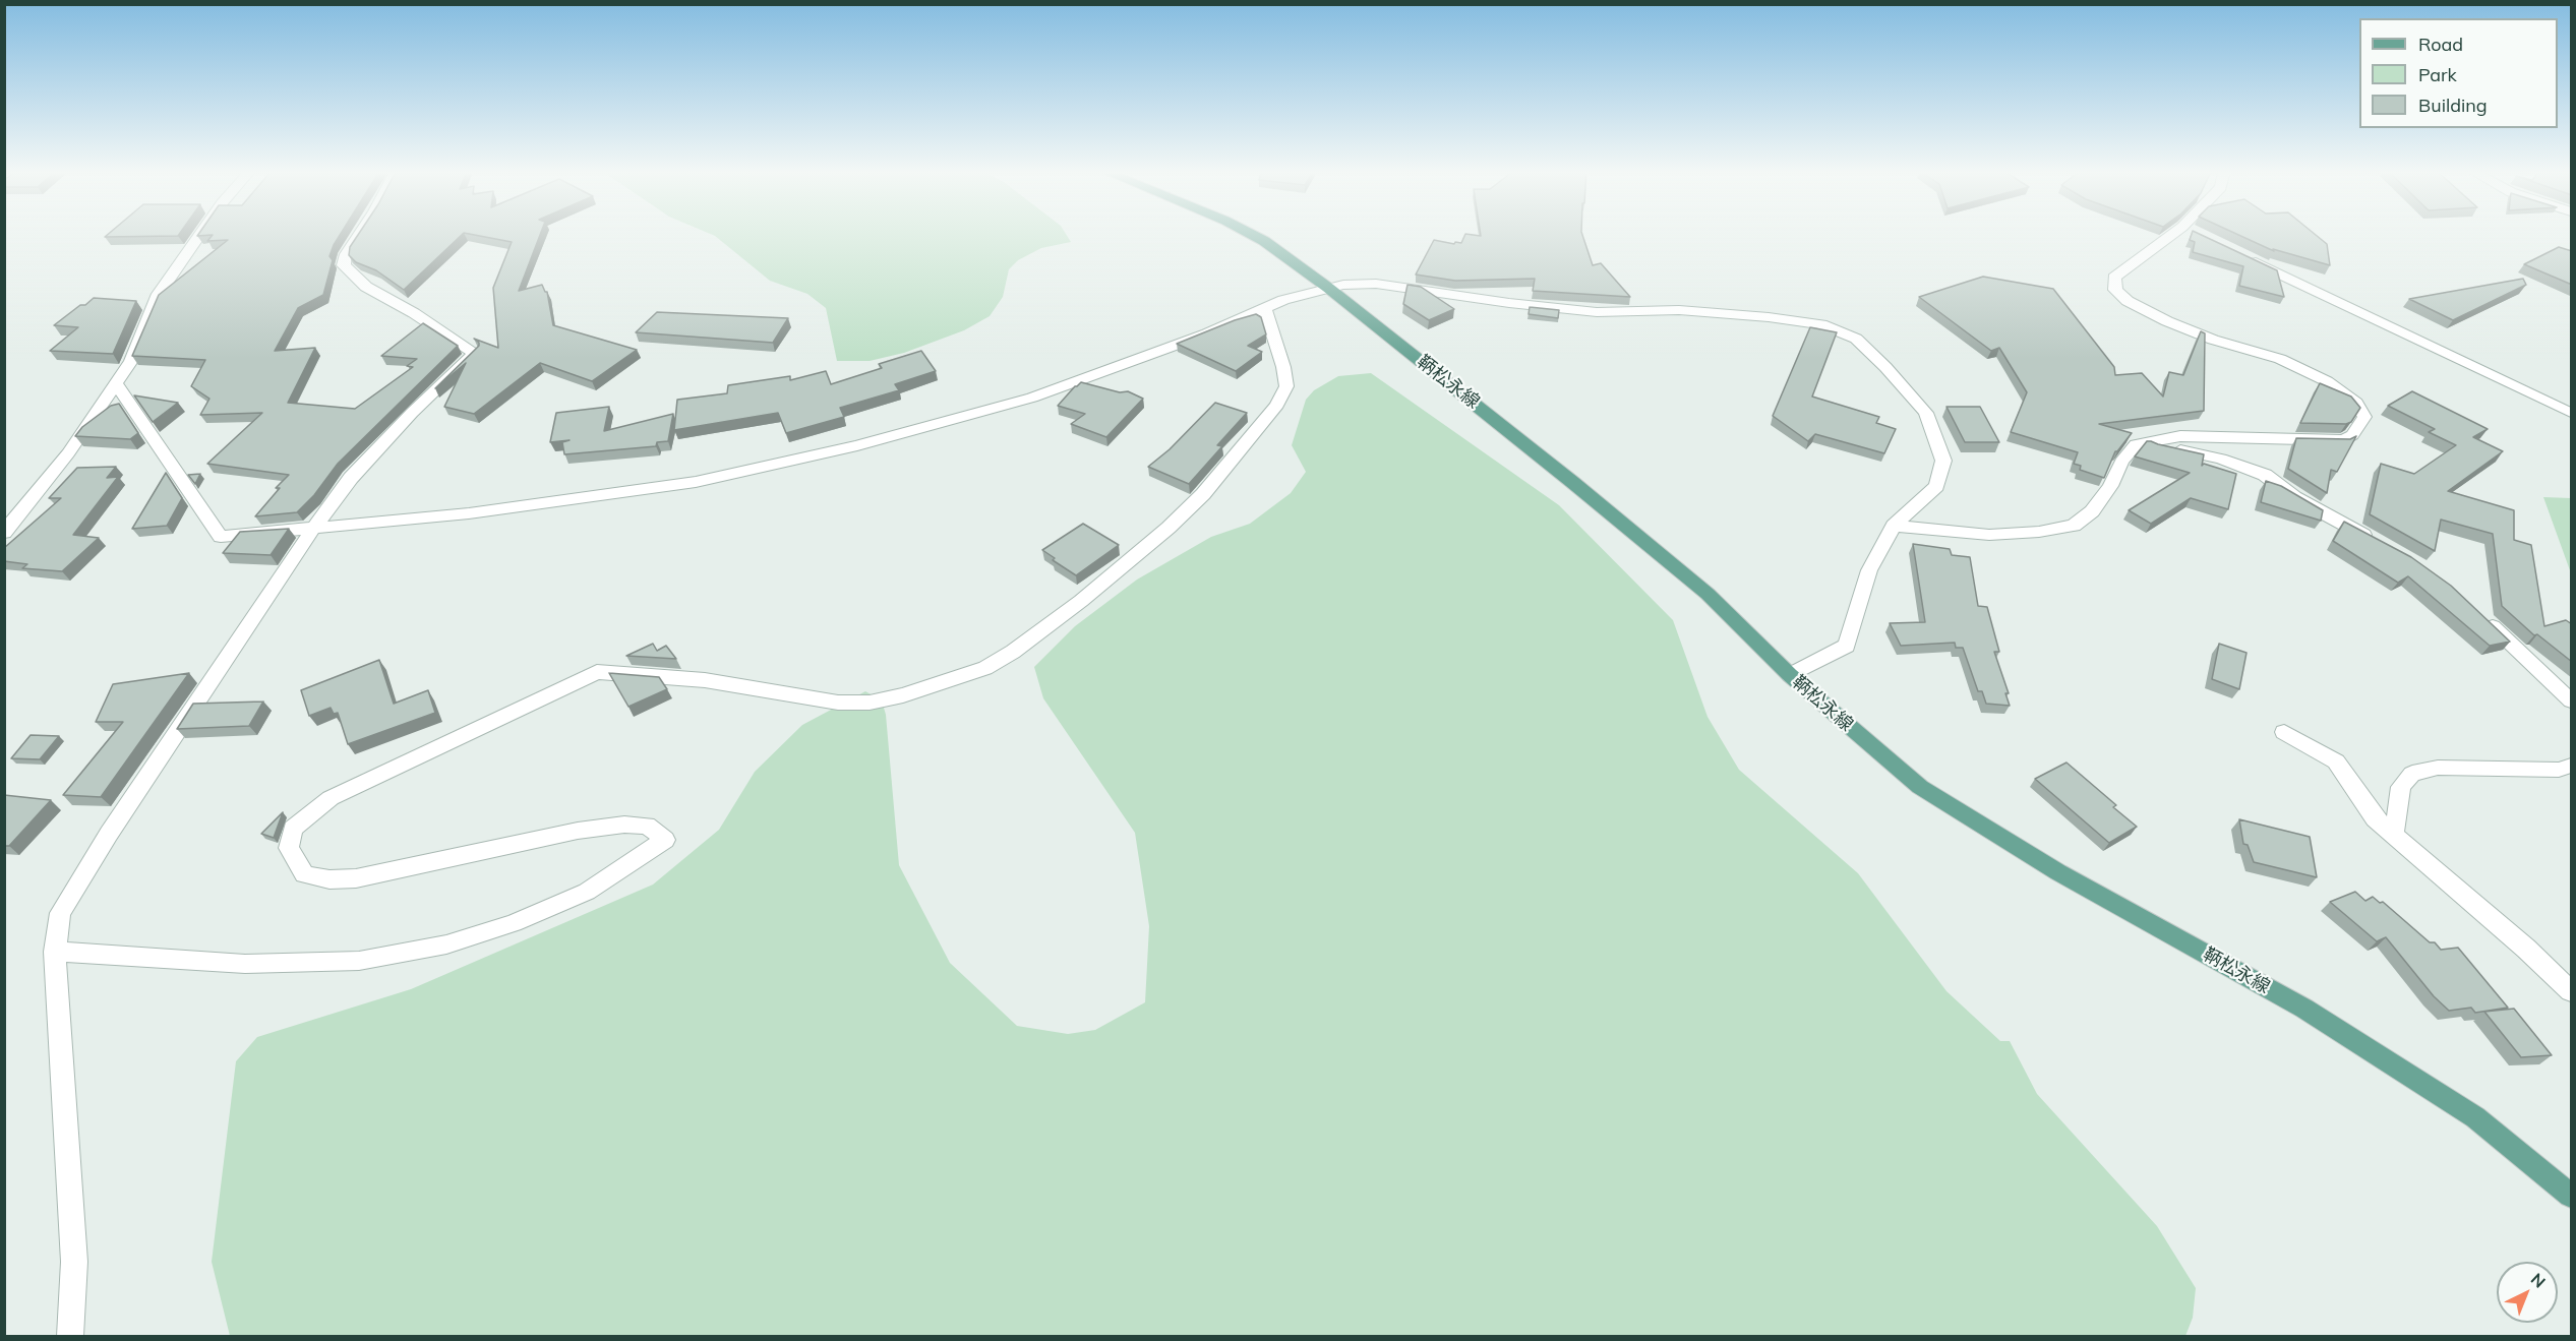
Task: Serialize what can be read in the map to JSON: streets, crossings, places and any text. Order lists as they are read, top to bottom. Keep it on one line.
{"streets":{"main road":["鞆松永線"]},"legend":["Road","Park","Building"],"north":"top right"}
